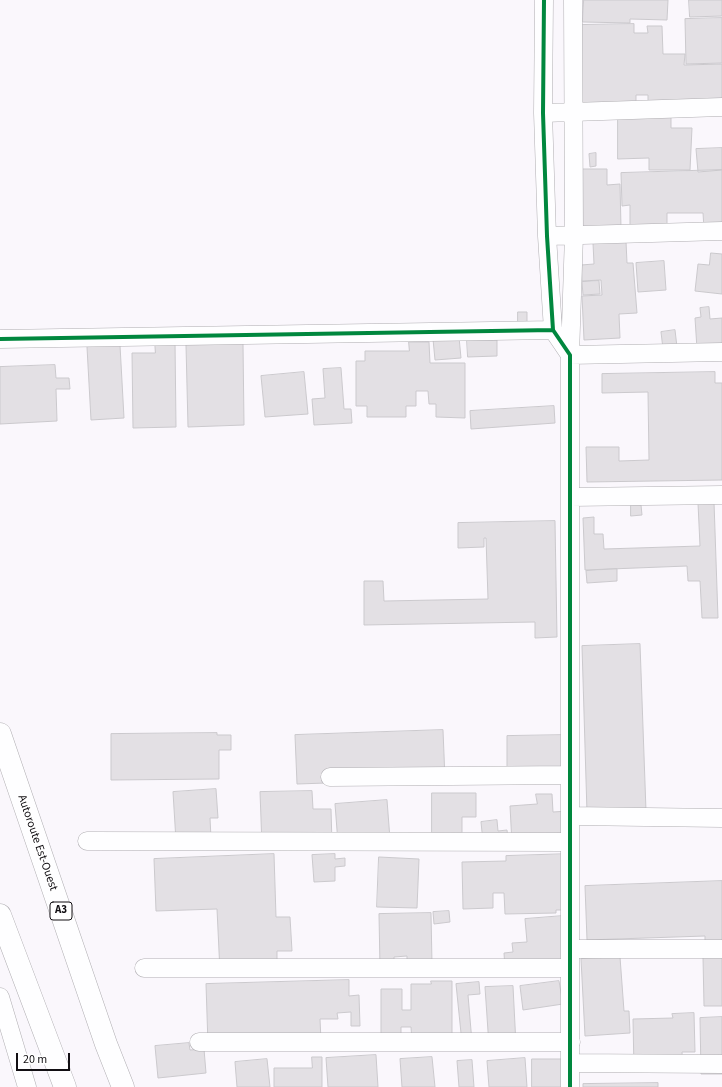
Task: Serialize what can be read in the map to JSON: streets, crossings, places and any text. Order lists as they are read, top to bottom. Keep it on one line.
{"streets":{"highway":["Autoroute Est-Ouest","A3"]},"scale_bar":"20 m"}
